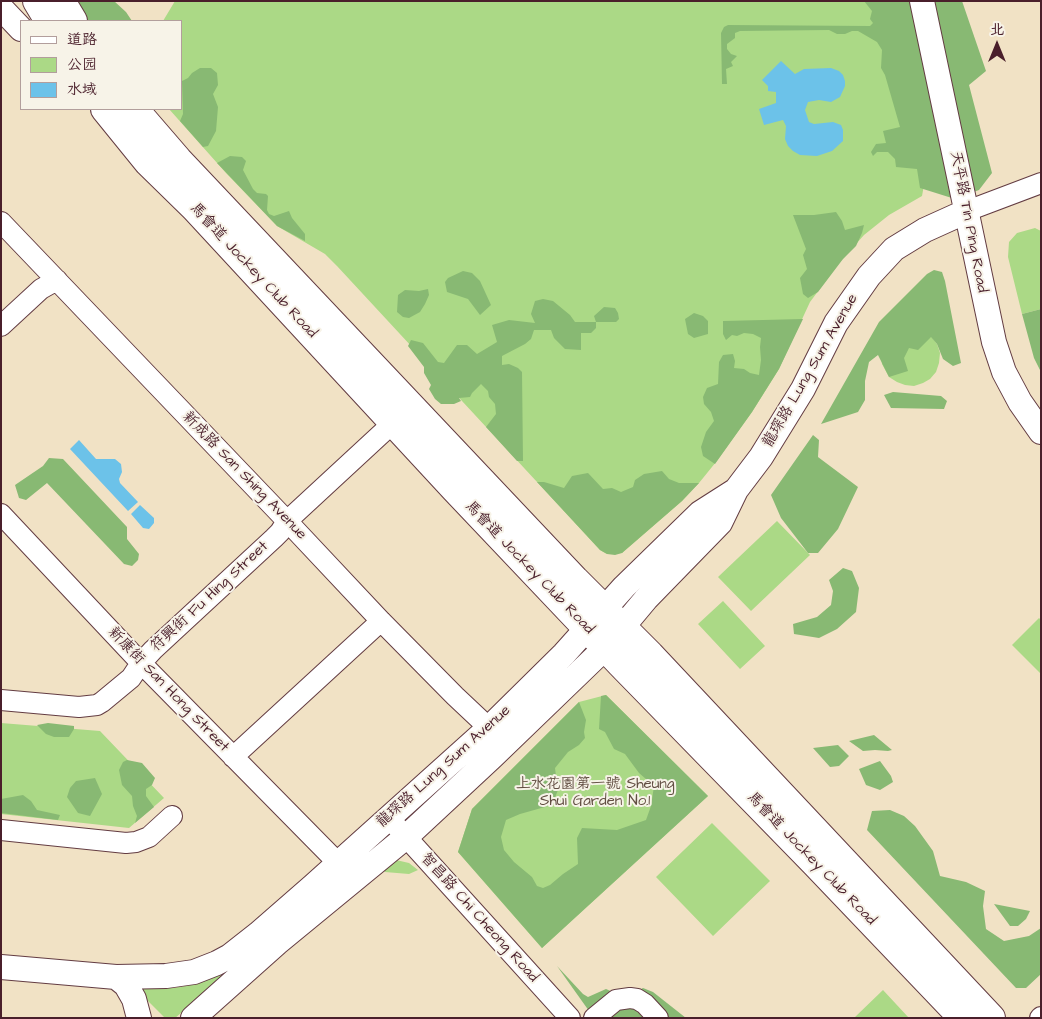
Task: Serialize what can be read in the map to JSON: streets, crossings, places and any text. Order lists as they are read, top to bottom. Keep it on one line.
{"streets":{"main road":["馬會道 Jockey Club Road"],"street":["天平路 Tin Ping Road","龍琛路 Lung Sum Avenue","新成路 San Shing Avenue","符興街 Fu Hing Street","新康街 San Hong Street","智昌路 Chi Cheong Road"]},"crossings":[["天平路 Tin Ping Road","龍琛路 Lung Sum Avenue"],["馬會道 Jockey Club Road","龍琛路 Lung Sum Avenue"],["馬會道 Jockey Club Road","符興街 Fu Hing Street"],["龍琛路 Lung Sum Avenue","新成路 San Shing Avenue"],["龍琛路 Lung Sum Avenue","新康街 San Hong Street"],["龍琛路 Lung Sum Avenue","智昌路 Chi Cheong Road"],["新成路 San Shing Avenue","符興街 Fu Hing Street"],["符興街 Fu Hing Street","新康街 San Hong Street"]],"parks":["上水花園第一號 Sheung Shui Garden No.1"],"legend":["道路","公园","水域"],"north":"top"}
